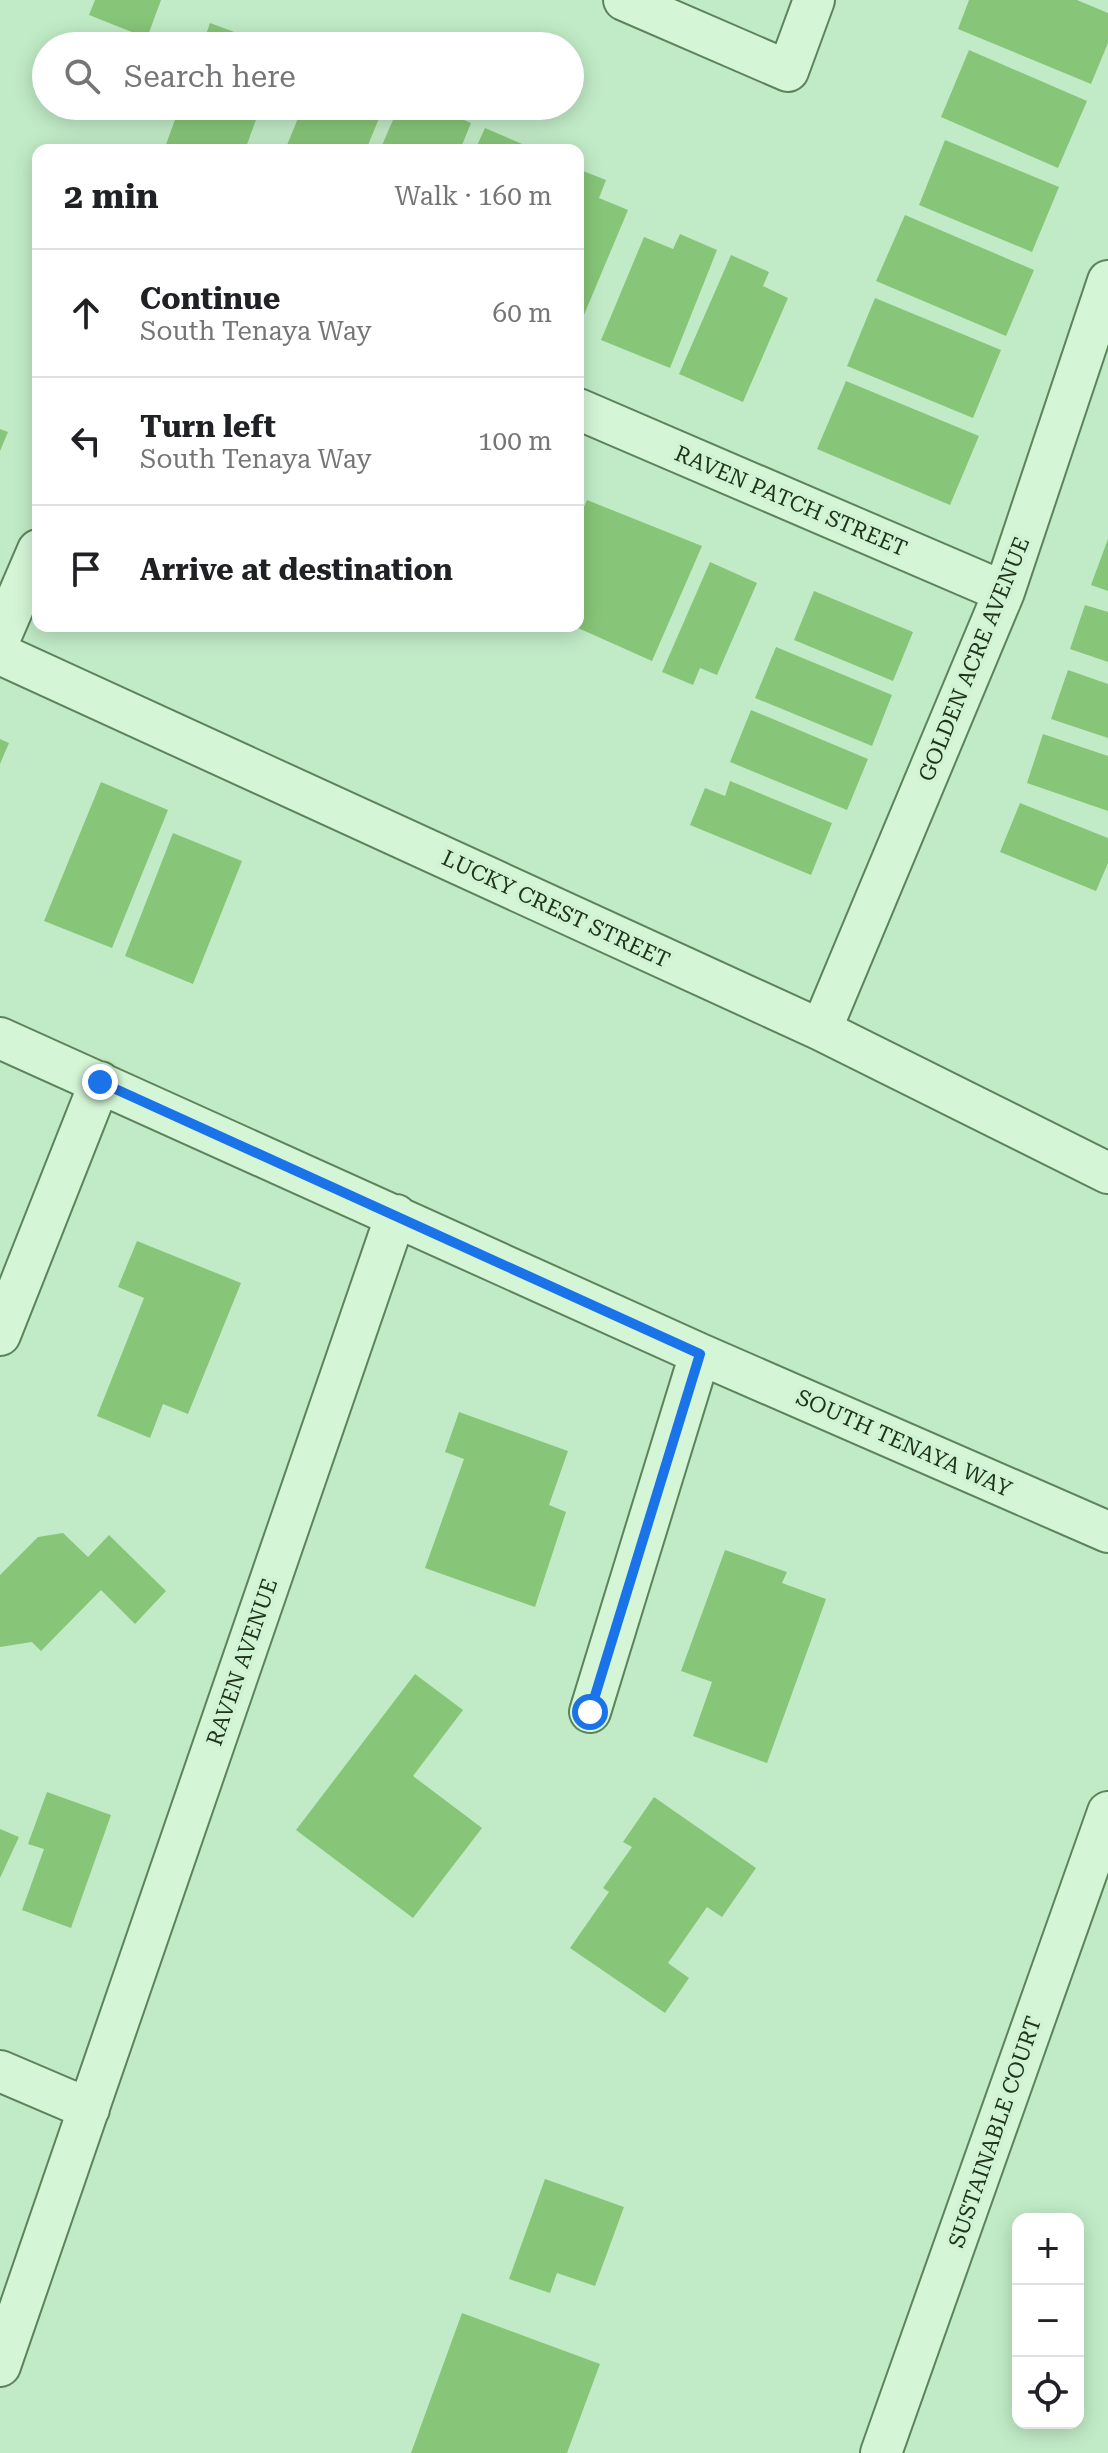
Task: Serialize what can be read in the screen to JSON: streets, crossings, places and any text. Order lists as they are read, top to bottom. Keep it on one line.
{"streets":{"street":["RAVEN PATCH STREET","GOLDEN ACRE AVENUE","LUCKY CREST STREET","SOUTH TENAYA WAY","RAVEN AVENUE","SUSTAINABLE COURT"]},"crossings":[["RAVEN PATCH STREET","GOLDEN ACRE AVENUE"],["GOLDEN ACRE AVENUE","LUCKY CREST STREET"],["SOUTH TENAYA WAY","RAVEN AVENUE"]],"page":{"search":"Search here","heading":["2 min","Walk · 160 m"],"list":[["Continue","South Tenaya Way","60 m"],["Turn left","South Tenaya Way","100 m"],"Arrive at destination"],"map_buttons":["+","−"]}}
